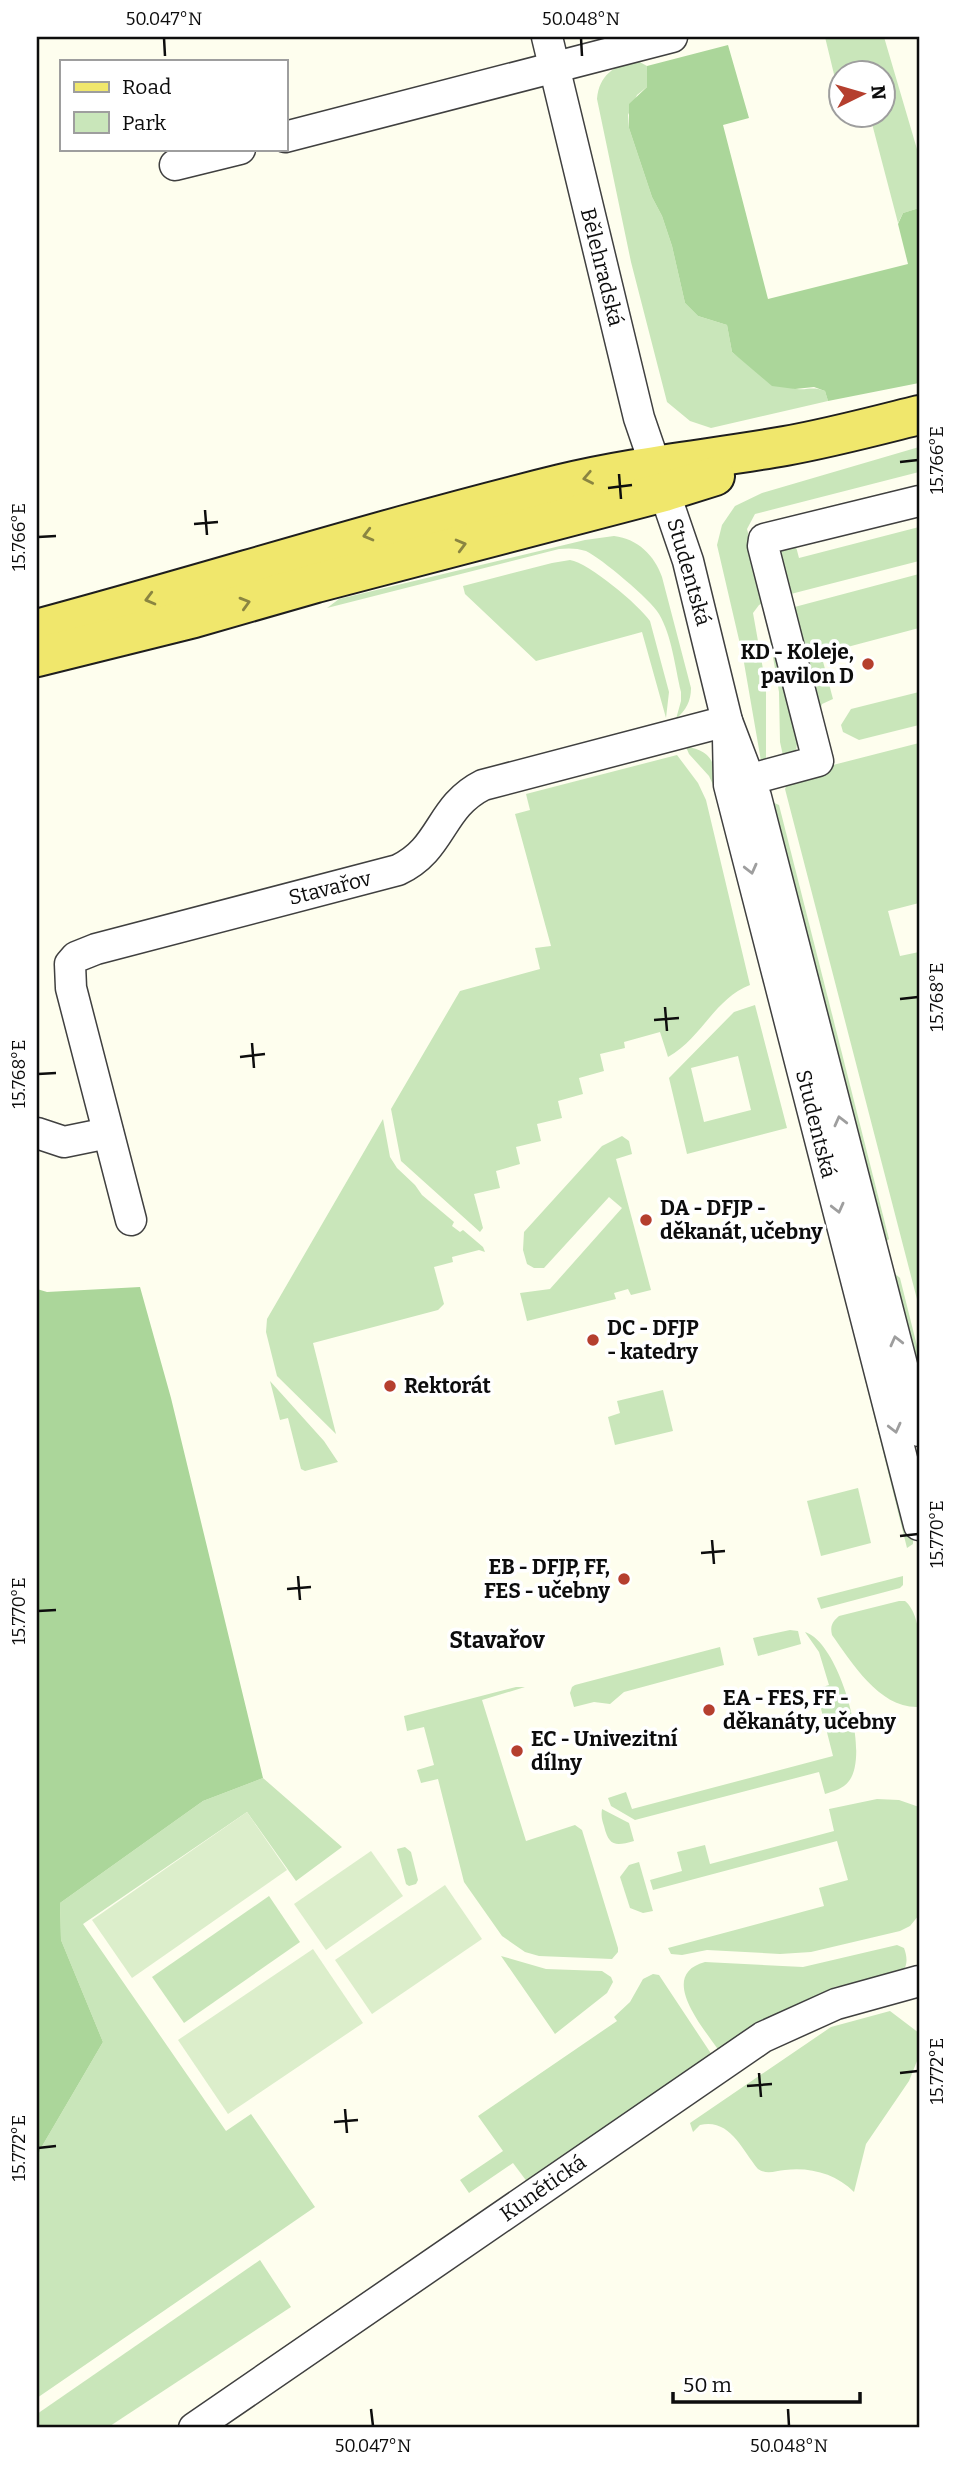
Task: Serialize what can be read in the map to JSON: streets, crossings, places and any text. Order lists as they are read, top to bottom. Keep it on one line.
{"streets":{"street":["Bělehradská","Studentská","Stavařov","Kunětická"]},"crossings":[["Bělehradská","Studentská"],["Studentská","Stavařov"]],"districts":["Stavařov"],"places":["KD - Koleje, pavilon D","DA - DFJP - děkanát, učebny","DC - DFJP - katedry","Rektorát","EB - DFJP, FF, FES - učebny","EA - FES, FF - děkanáty, učebny","EC - Univezitní dílny"],"legend":["Road","Park"],"scale_bar":"50 m","north":"right","coordinates":["50.047°N","50.048°N","15.766°E","15.768°E","15.770°E","15.772°E"]}
